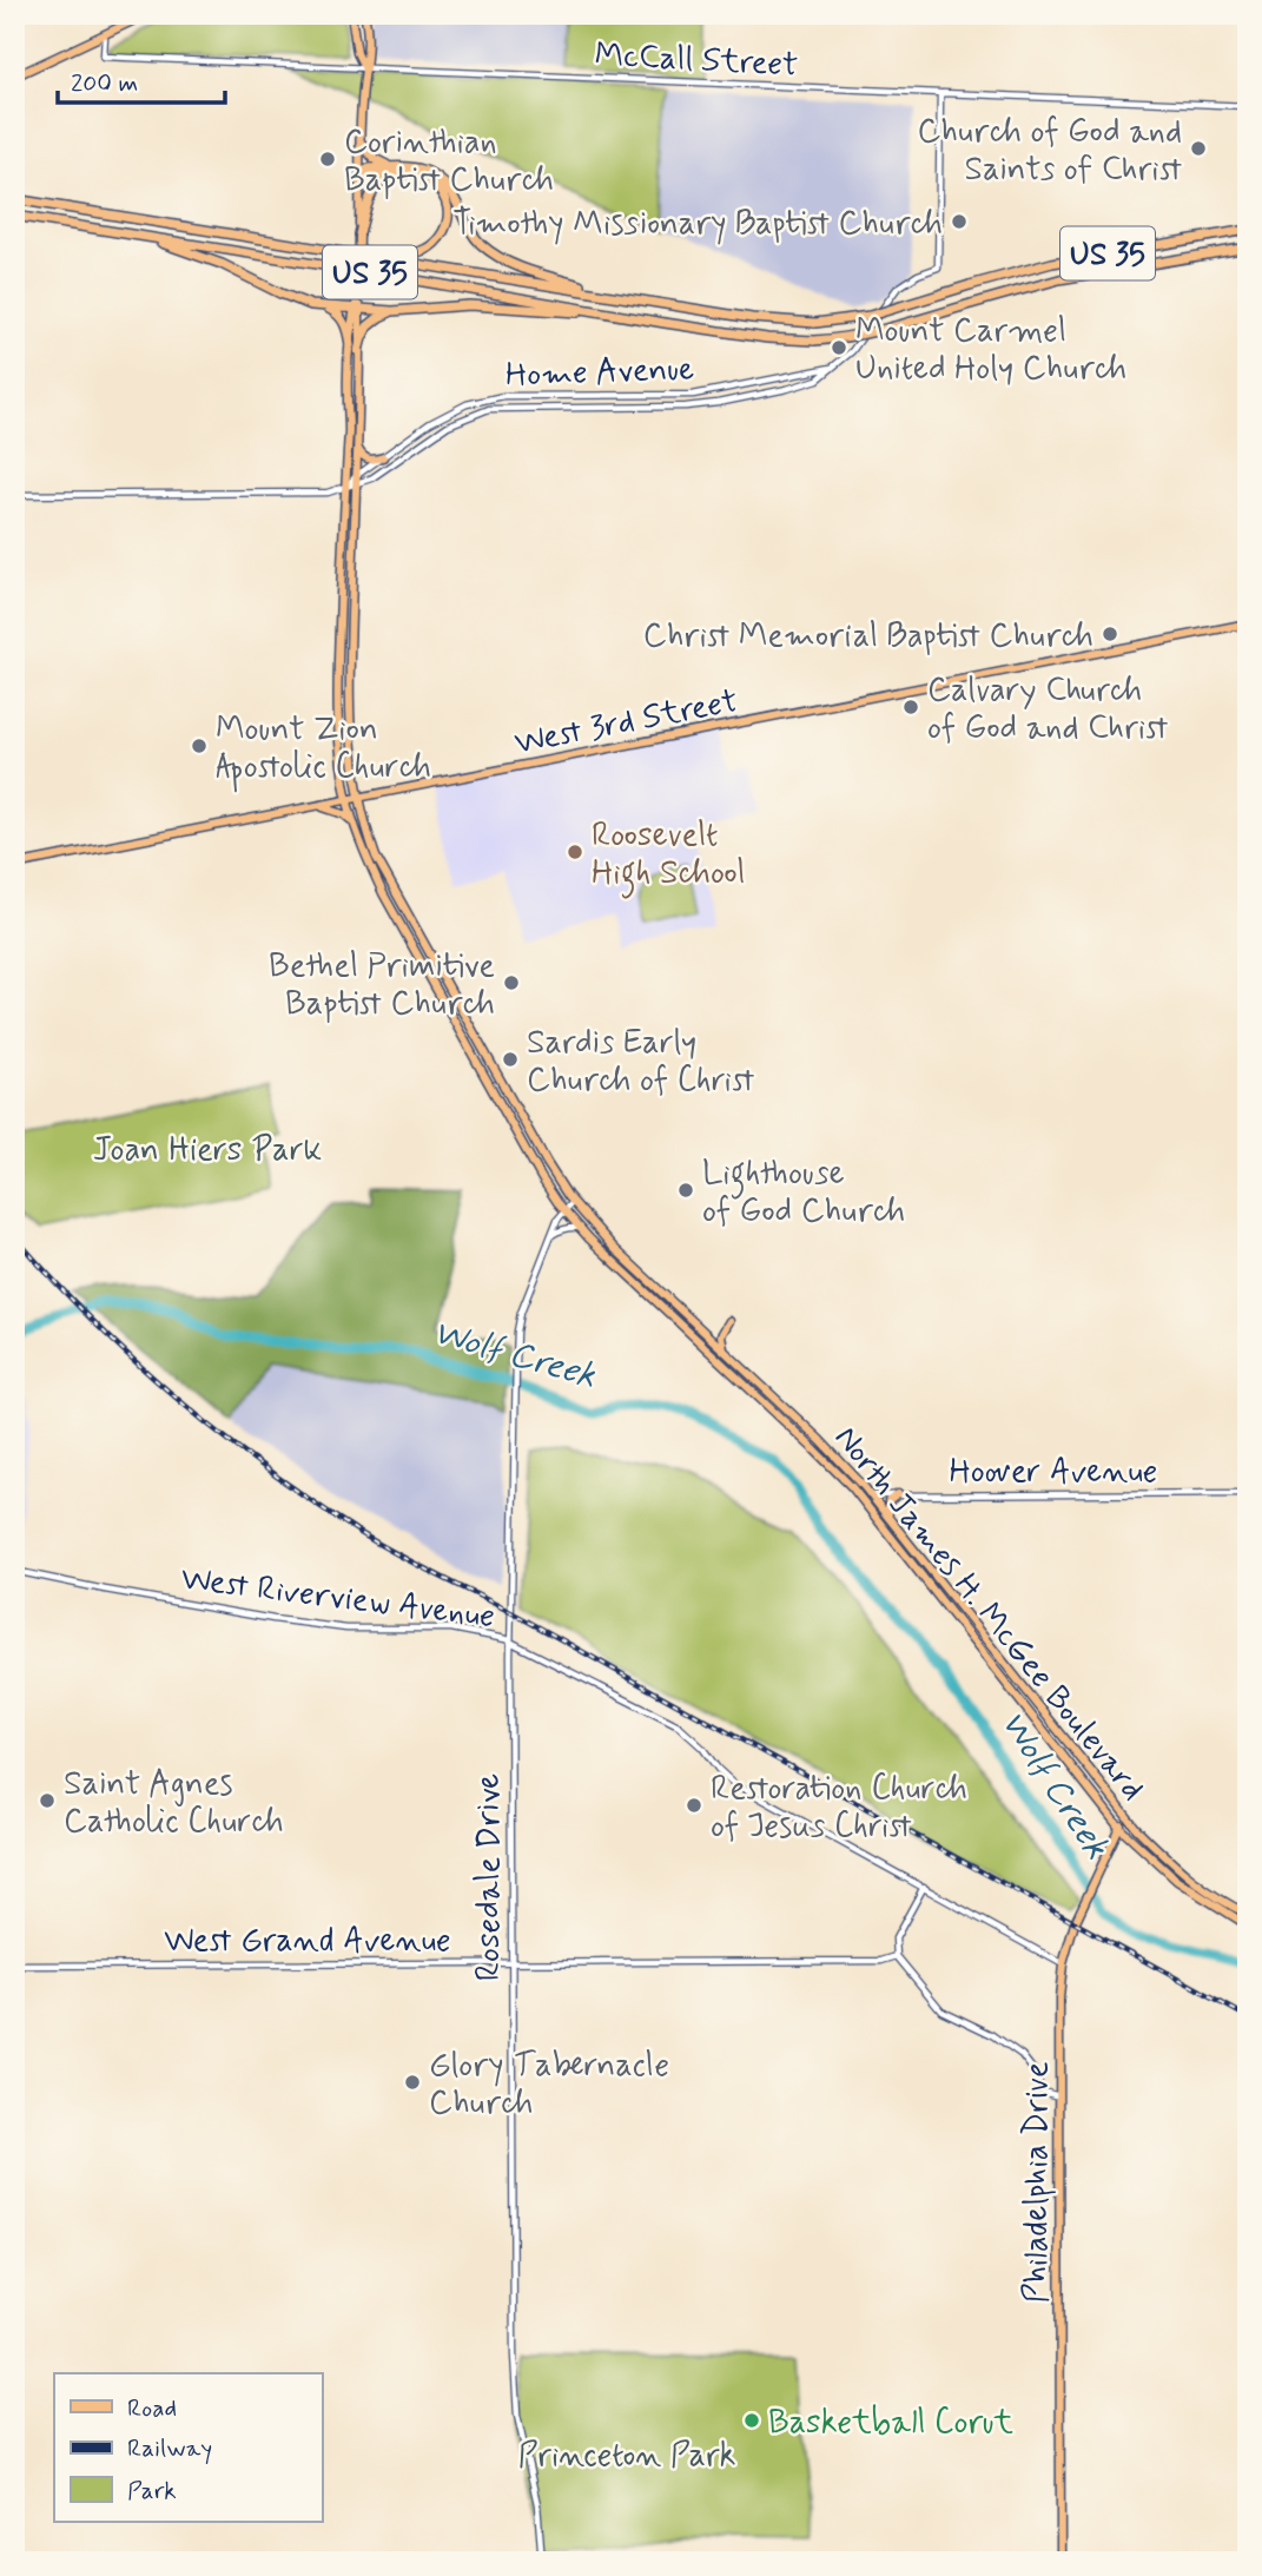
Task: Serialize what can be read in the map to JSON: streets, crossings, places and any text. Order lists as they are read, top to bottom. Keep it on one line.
{"streets":{"highway":["US 35"],"main road":["West 3rd Street","North James H. McGee Boulevard","Philadelphia Drive"],"street":["McCall Street","Home Avenue","Hoover Avenue","West Riverview Avenue","Rosedale Drive","West Grand Avenue"]},"crossings":[["McCall Street","Home Avenue"],["Home Avenue","North James H. McGee Boulevard"],["West 3rd Street","North James H. McGee Boulevard"],["Hoover Avenue","North James H. McGee Boulevard"],["West Riverview Avenue","Rosedale Drive"],["West Riverview Avenue","Philadelphia Drive"],["North James H. McGee Boulevard","Rosedale Drive"],["North James H. McGee Boulevard","Philadelphia Drive"],["Rosedale Drive","West Grand Avenue"]],"water":["Wolf Creek"],"parks":["Joan Hiers Park","Princeton Park"],"places":["Church of God and Saints of Christ","Corinthian Baptist Church","Timothy Missionary Baptist Church","Mount Carmel United Holy Church","Christ Memorial Baptist Church","Calvary Church of God and Christ","Mount Zion Apostolic Church","Roosevelt High School","Bethel Primitive Baptist Church","Sardis Early Church of Christ","Lighthouse of God Church","Saint Agnes Catholic Church","Restoration Church of Jesus Christ","Glory Tabernacle Church","Basketball Corut"],"legend":["Road","Railway","Park"],"scale_bar":"200 m"}
